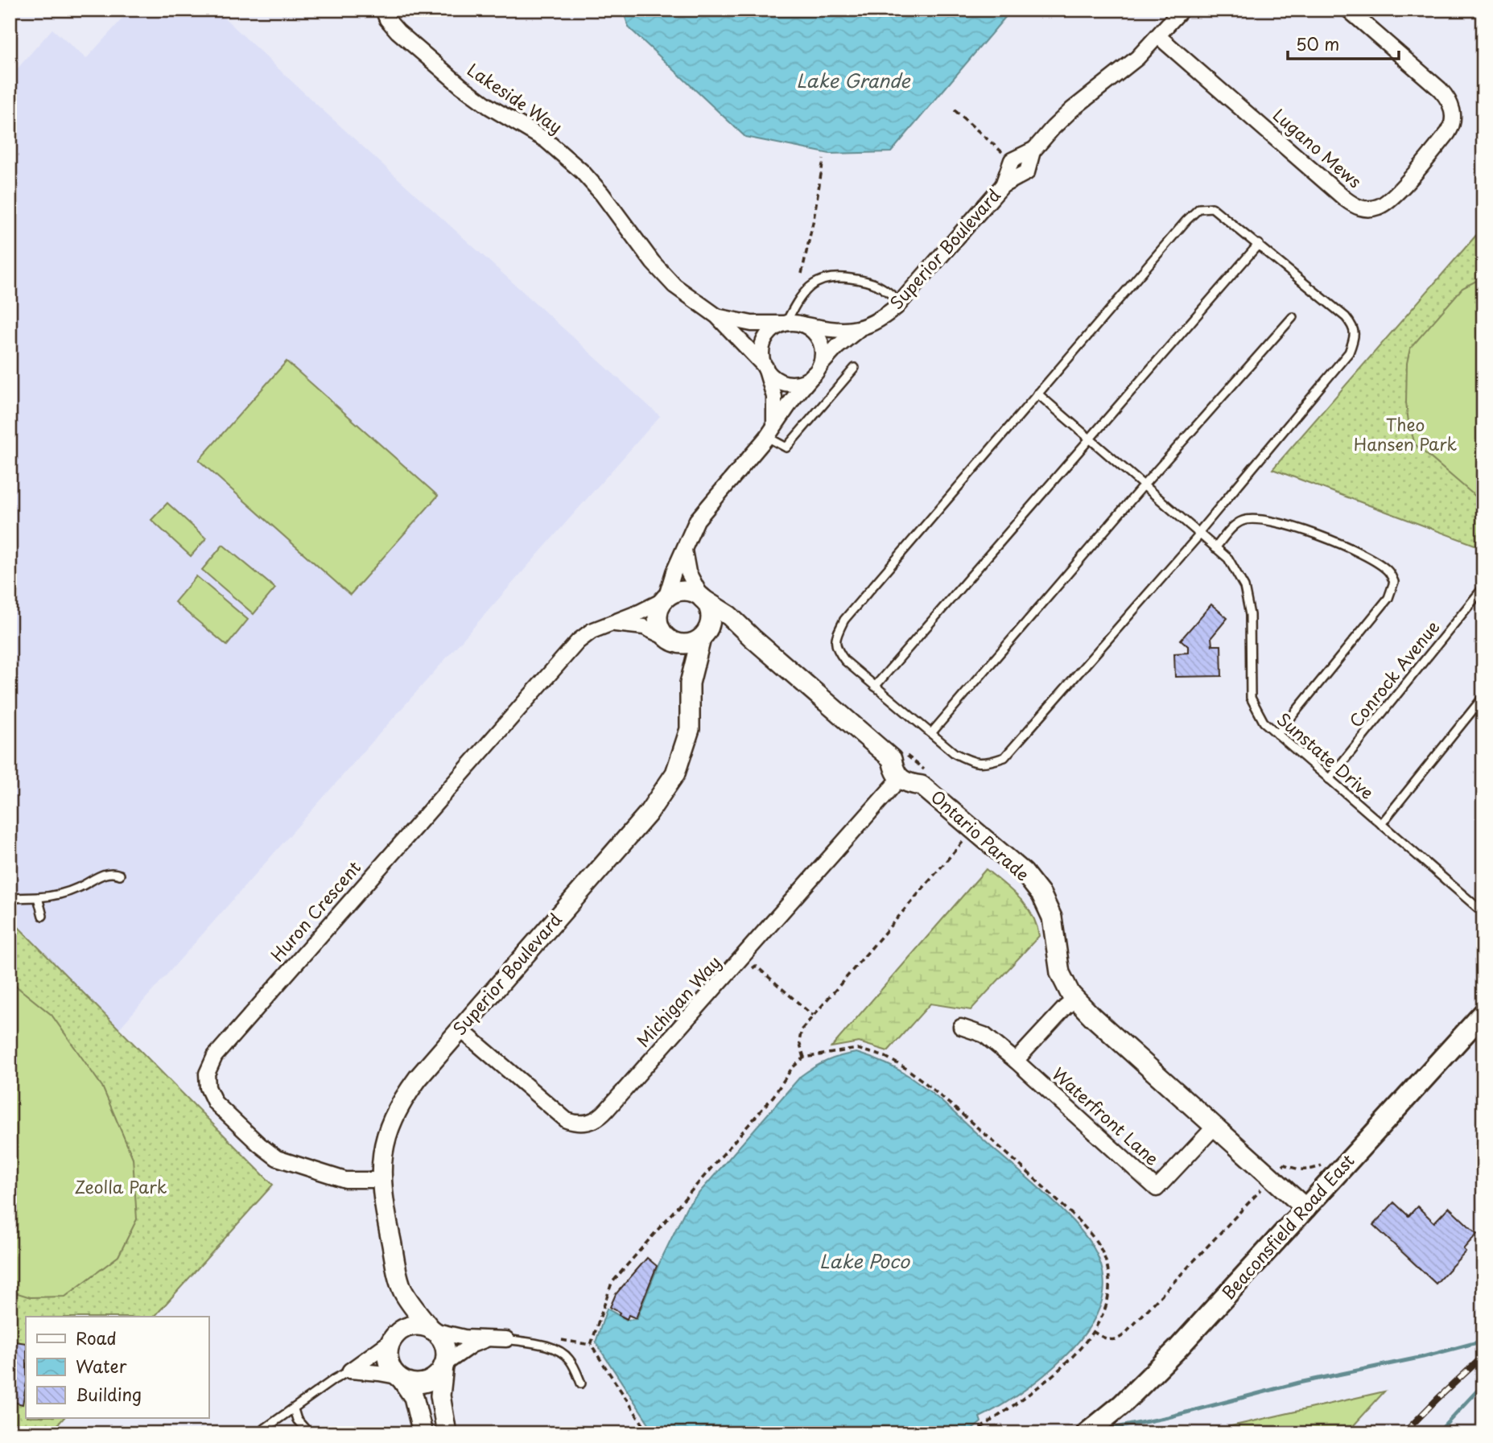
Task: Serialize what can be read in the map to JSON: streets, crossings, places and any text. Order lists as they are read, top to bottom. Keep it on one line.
{"streets":{"main road":["Beaconsfield Road East"],"street":["Lakeside Way","Lugano Mews","Superior Boulevard","Ontario Parade","Huron Crescent","Michigan Way","Waterfront Lane"],"lane":["Conrock Avenue","Sunstate Drive"]},"crossings":[["Lakeside Way","Superior Boulevard"],["Lugano Mews","Superior Boulevard"],["Superior Boulevard","Huron Crescent"],["Superior Boulevard","Michigan Way"],["Conrock Avenue","Sunstate Drive"],["Ontario Parade","Michigan Way"],["Ontario Parade","Waterfront Lane"],["Ontario Parade","Beaconsfield Road East"]],"water":["Lake Grande","Lake Poco"],"parks":["Theo Hansen Park","Zeolla Park"],"legend":["Road","Water","Building"],"scale_bar":"50 m"}
